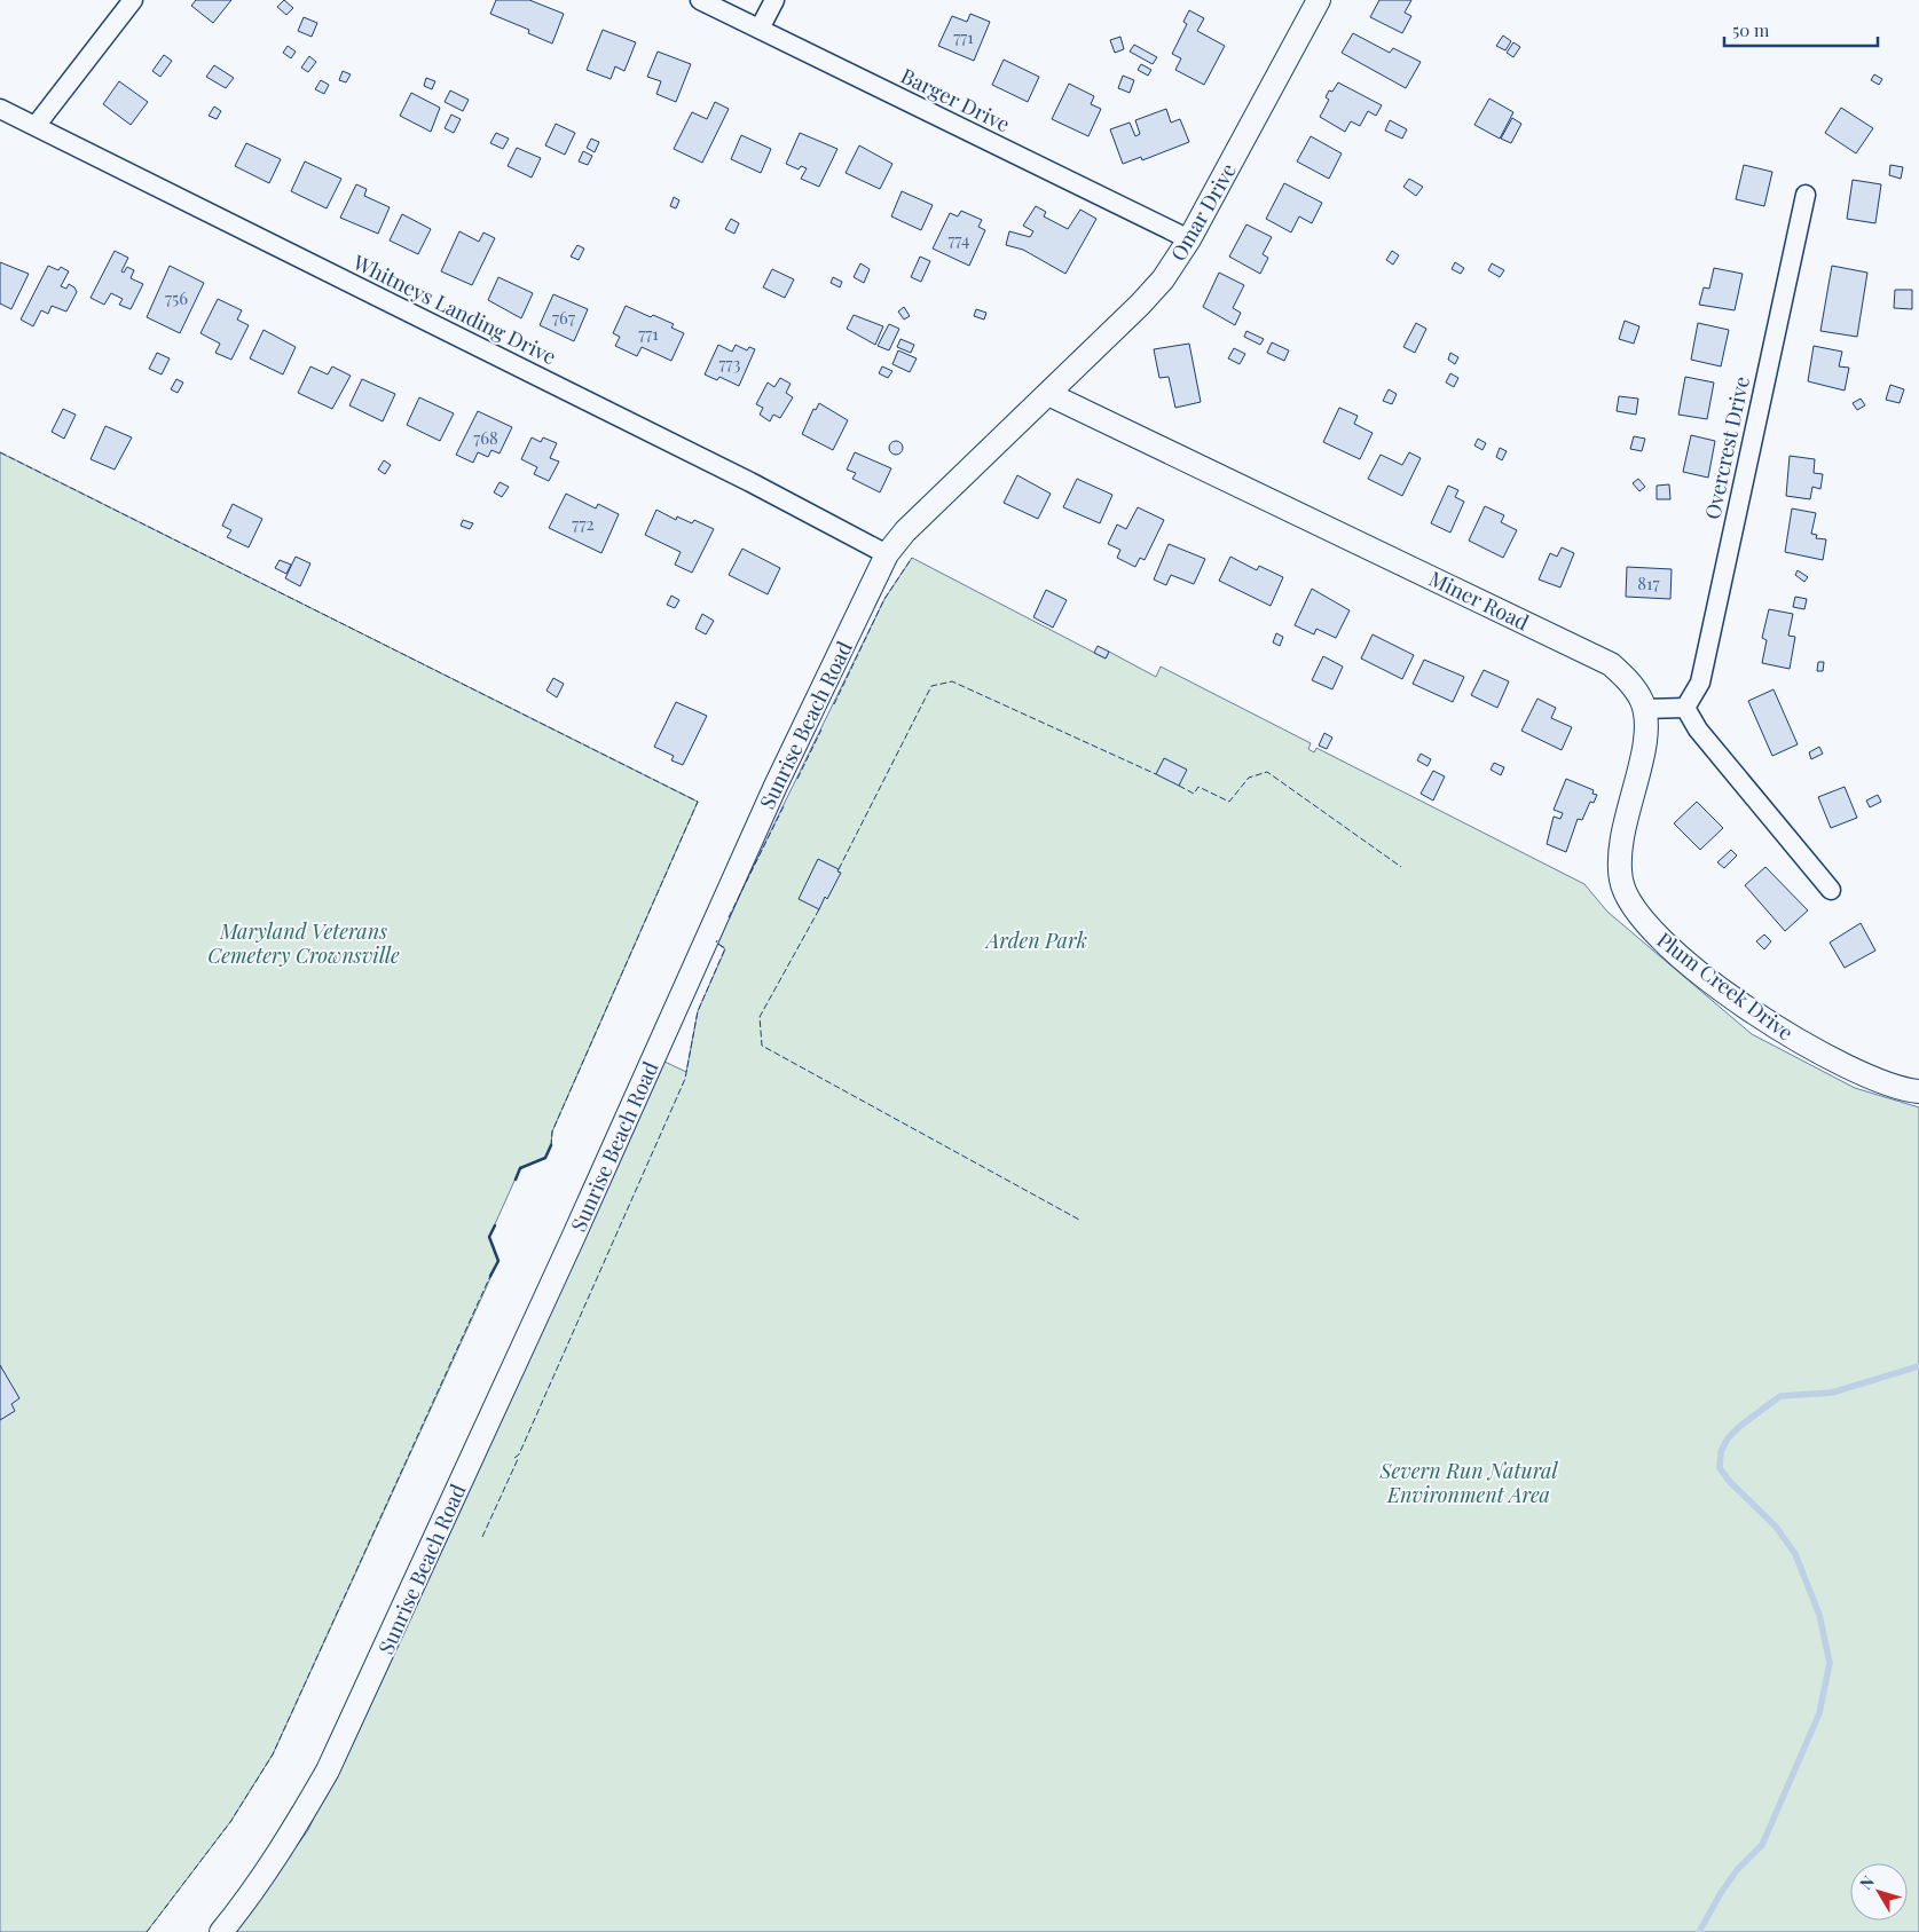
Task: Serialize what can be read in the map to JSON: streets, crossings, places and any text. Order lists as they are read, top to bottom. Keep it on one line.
{"streets":{"street":["Barger Drive","Omar Drive","Whitneys Landing Drive","Overcrest Drive","Miner Road","Sunrise Beach Road","Plum Creek Drive"]},"crossings":[["Barger Drive","Omar Drive"],["Omar Drive","Miner Road"],["Omar Drive","Sunrise Beach Road"],["Whitneys Landing Drive","Sunrise Beach Road"],["Miner Road","Sunrise Beach Road"],["Miner Road","Plum Creek Drive"]],"parks":["Maryland Veterans Cemetery Crownsville","Arden Park","Severn Run Natural Environment Area"],"house_numbers":["771","774","756","767","771","773","768","772","817"],"scale_bar":"50 m","north":"top left"}
